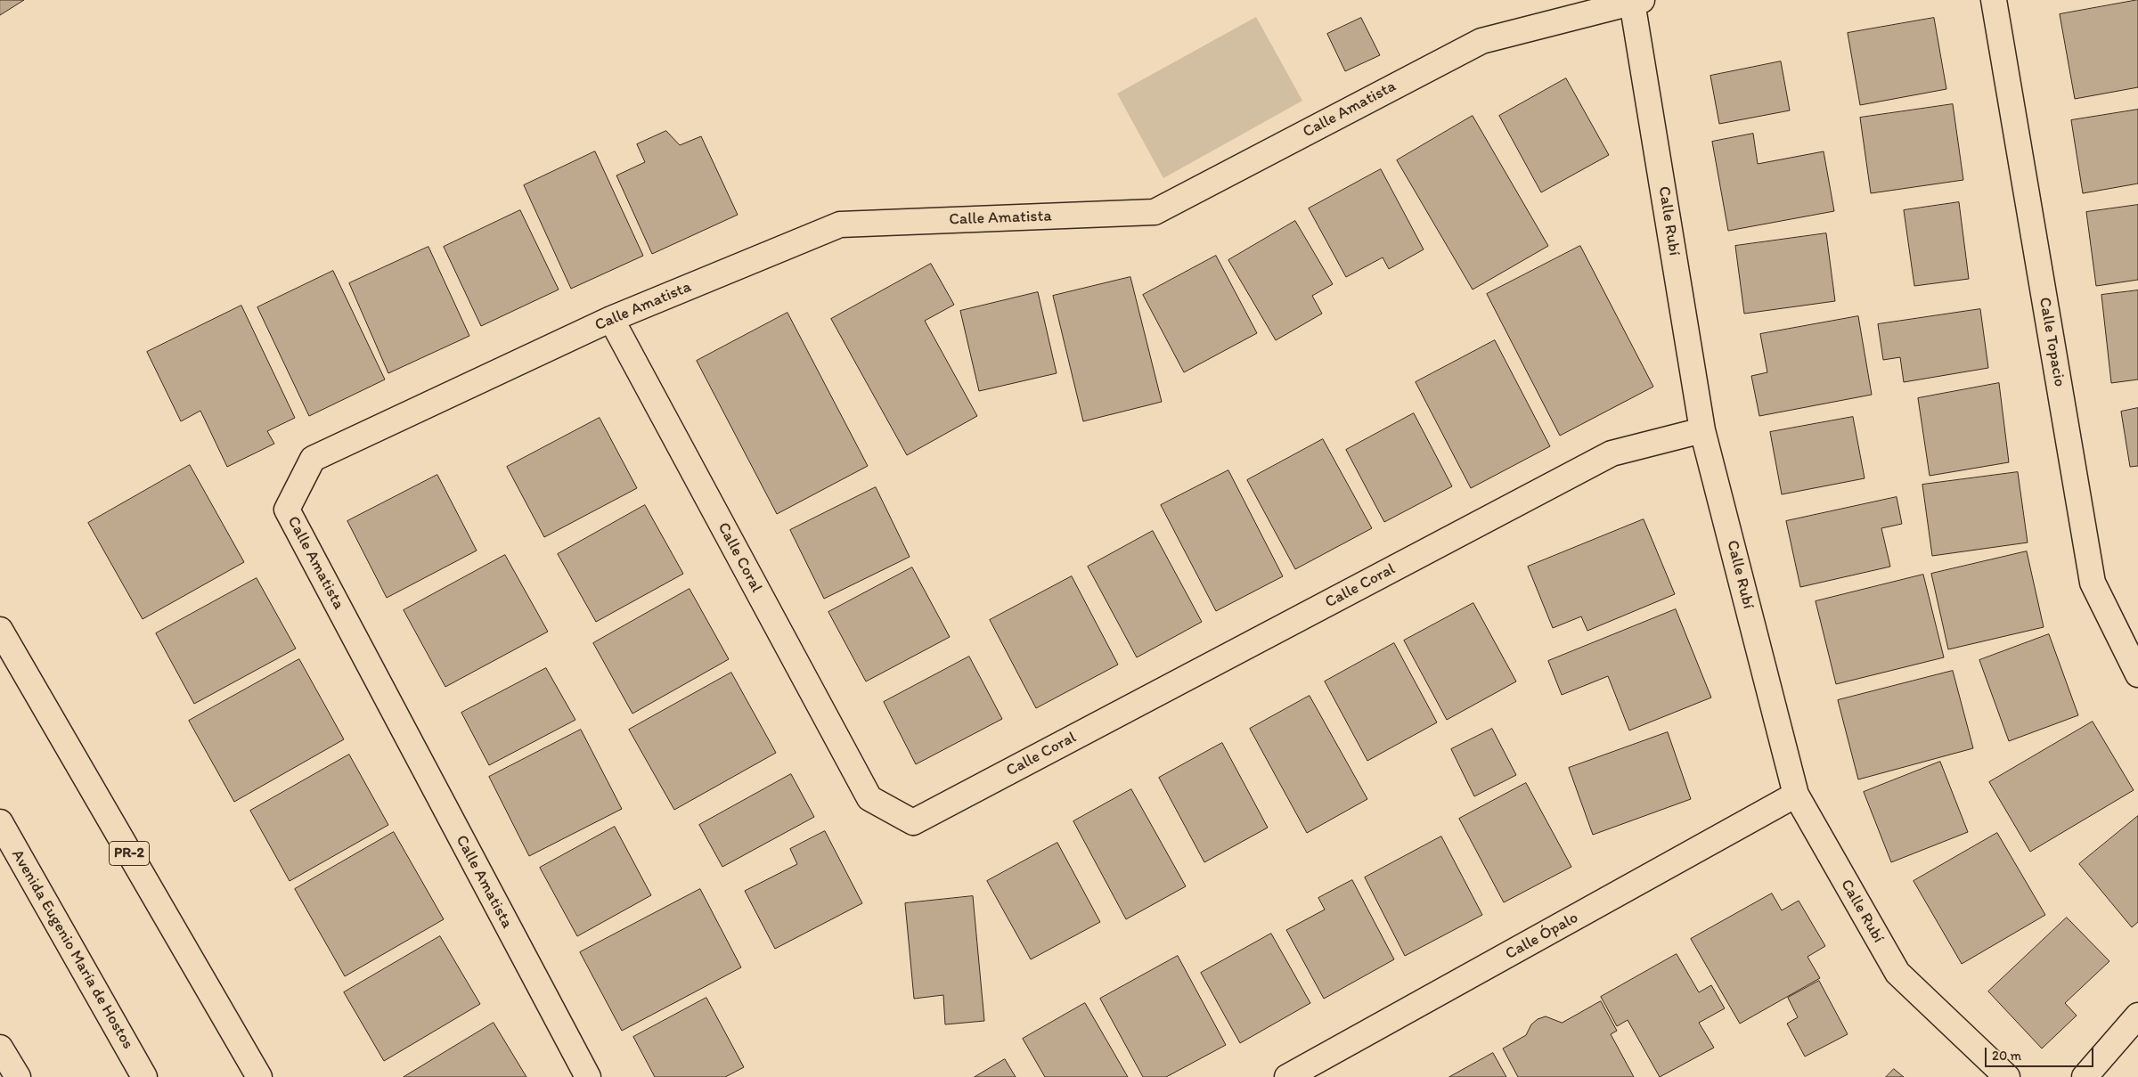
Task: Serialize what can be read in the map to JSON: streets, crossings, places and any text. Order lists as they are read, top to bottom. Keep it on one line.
{"streets":{"main road":["Calle Amatista","Calle Rubí","Calle Topacio","Calle Coral","PR-2","Calle Ópalo","Avenida Eugenio María de Hostos"]},"crossings":[["Calle Amatista","Calle Rubí"],["Calle Amatista","Calle Coral"],["Calle Rubí","Calle Coral"],["Calle Rubí","Calle Ópalo"]],"scale_bar":"20 m"}
